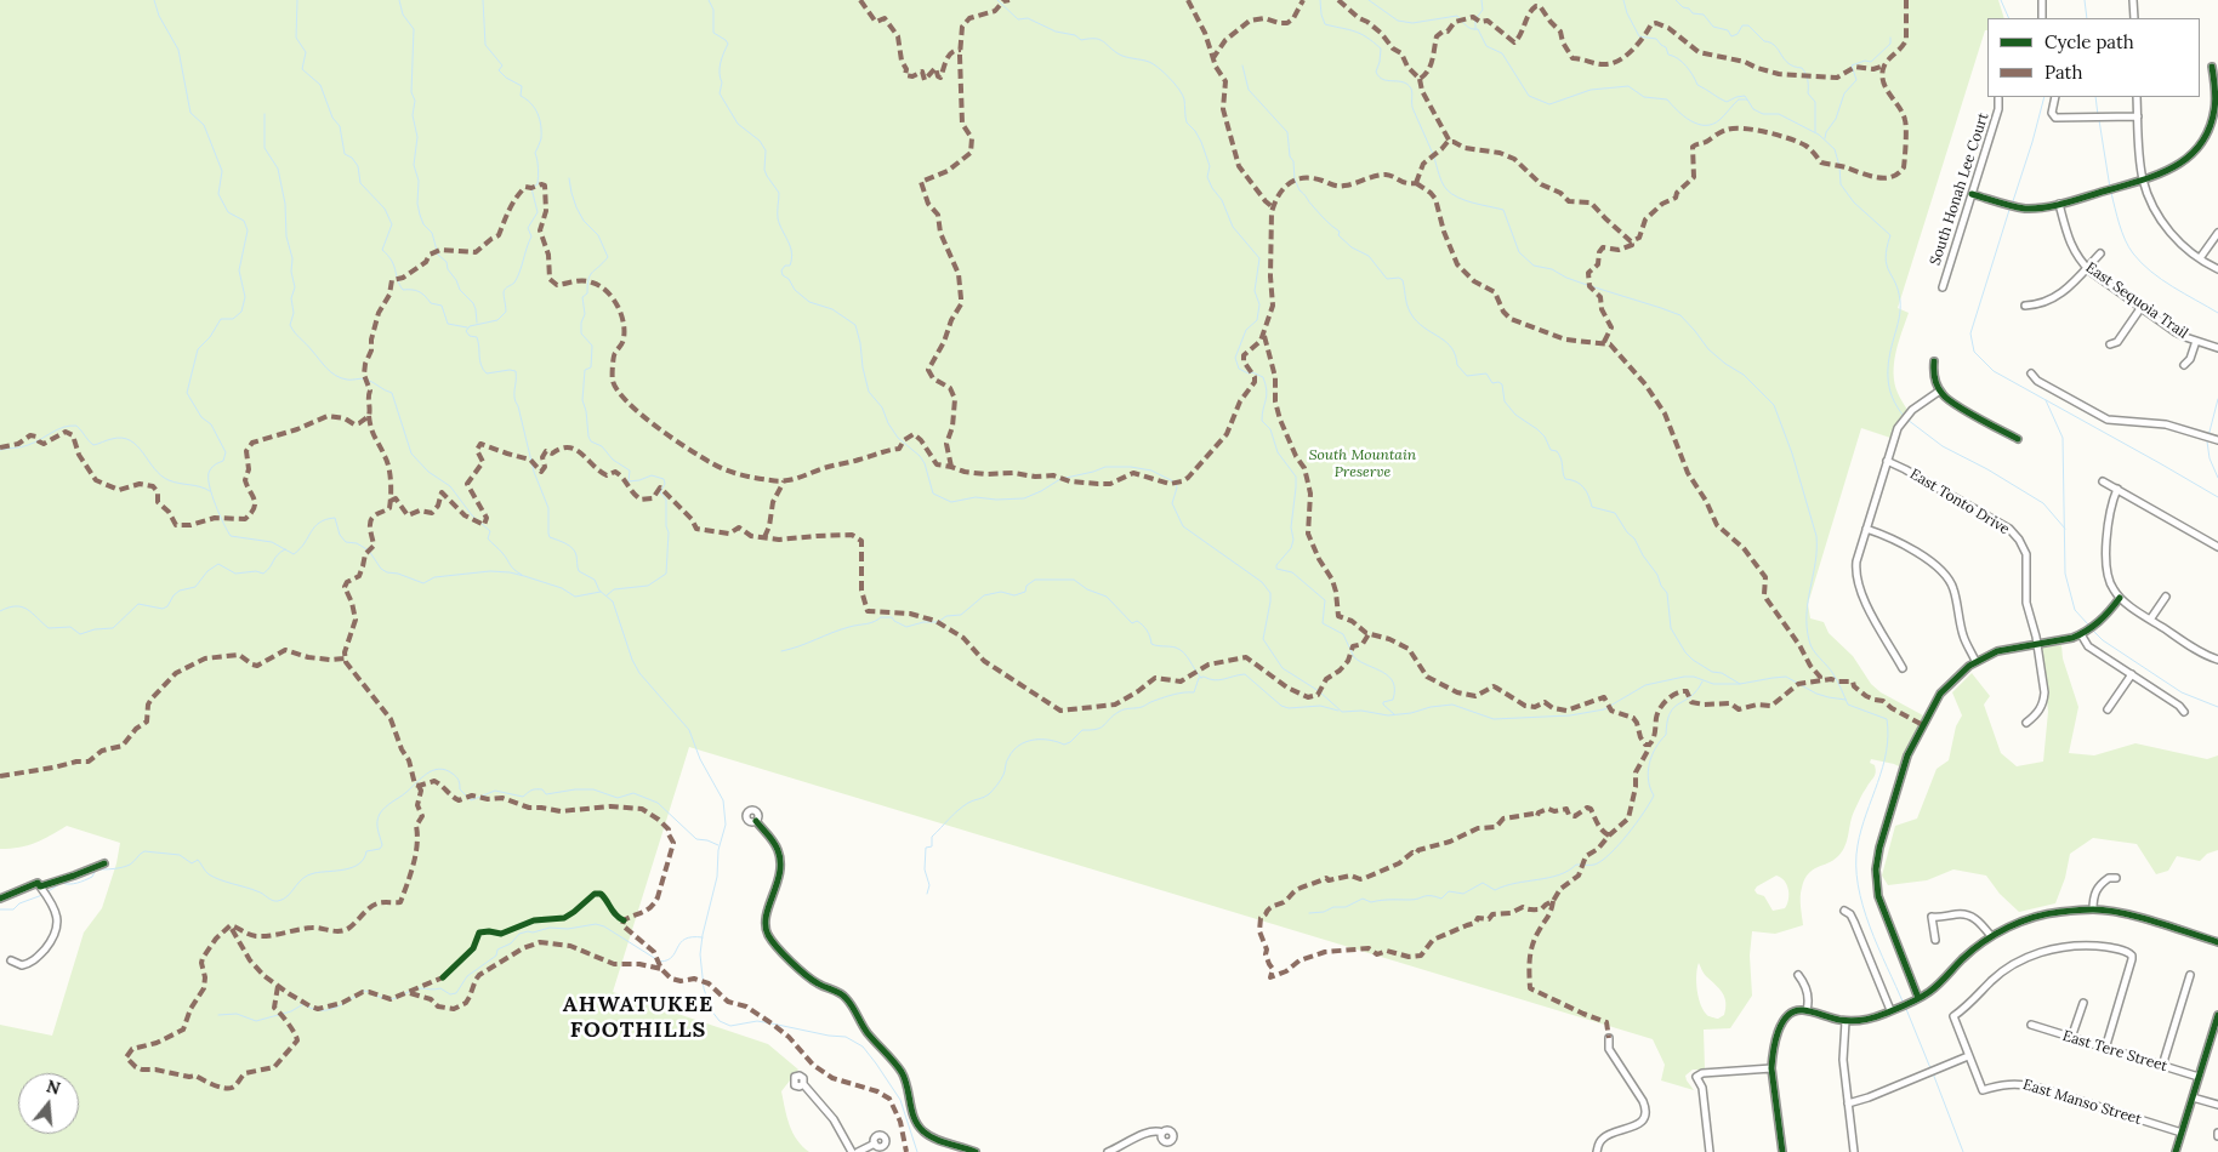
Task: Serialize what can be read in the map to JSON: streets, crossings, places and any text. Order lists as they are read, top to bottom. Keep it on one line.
{"streets":{"street":["South Honah Lee Court","East Sequoia Trail","East Tonto Drive","East Tere Street","East Manso Street"]},"districts":["AHWATUKEE FOOTHILLS"],"parks":["South Mountain Preserve"],"legend":["Cycle path","Path"],"north":"top"}
